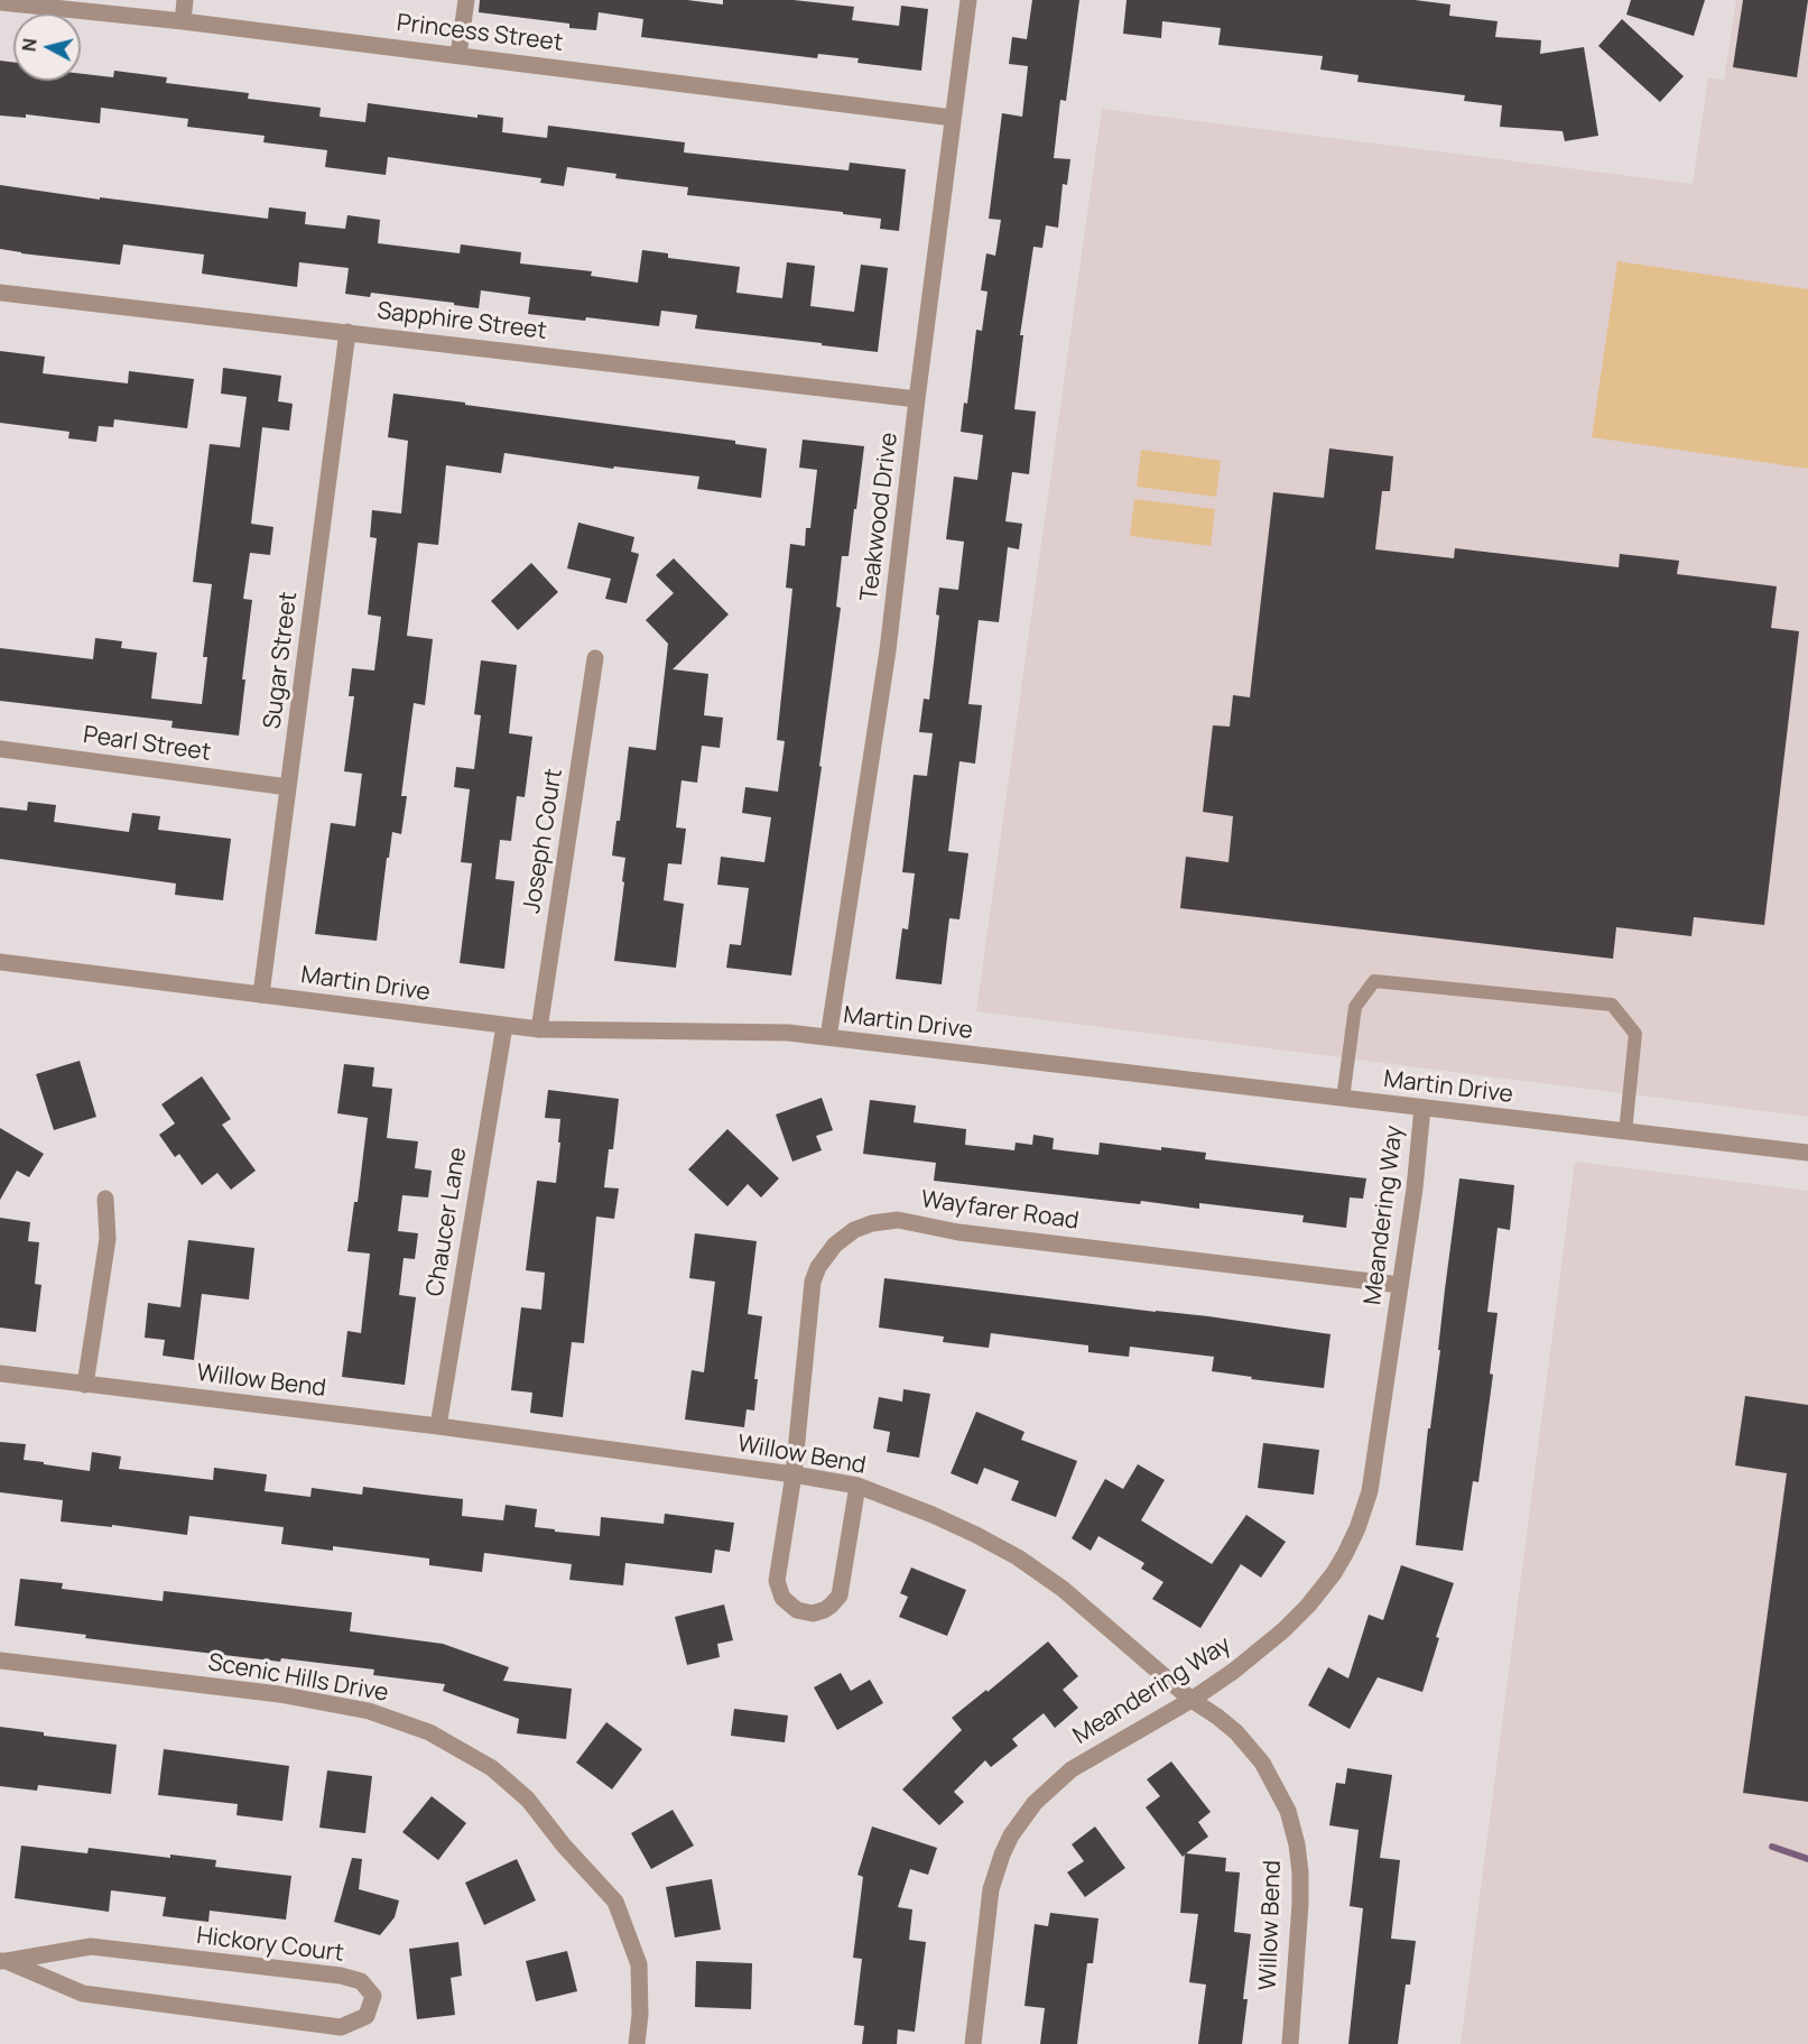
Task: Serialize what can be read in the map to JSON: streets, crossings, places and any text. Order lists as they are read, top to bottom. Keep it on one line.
{"streets":{"street":["Princess Street","Sapphire Street","Teakwood Drive","Sugar Street","Pearl Street","Joseph Court","Martin Drive","Wayfarer Road","Meandering Way","Chaucer Lane","Willow Bend","Scenic Hills Drive","Hickory Court"]},"crossings":[["Princess Street","Teakwood Drive"],["Sapphire Street","Teakwood Drive"],["Sapphire Street","Sugar Street"],["Teakwood Drive","Martin Drive"],["Sugar Street","Pearl Street"],["Sugar Street","Martin Drive"],["Joseph Court","Martin Drive"],["Martin Drive","Meandering Way"],["Martin Drive","Chaucer Lane"],["Wayfarer Road","Meandering Way"],["Wayfarer Road","Willow Bend"],["Meandering Way","Willow Bend"],["Chaucer Lane","Willow Bend"]],"north":"left"}
